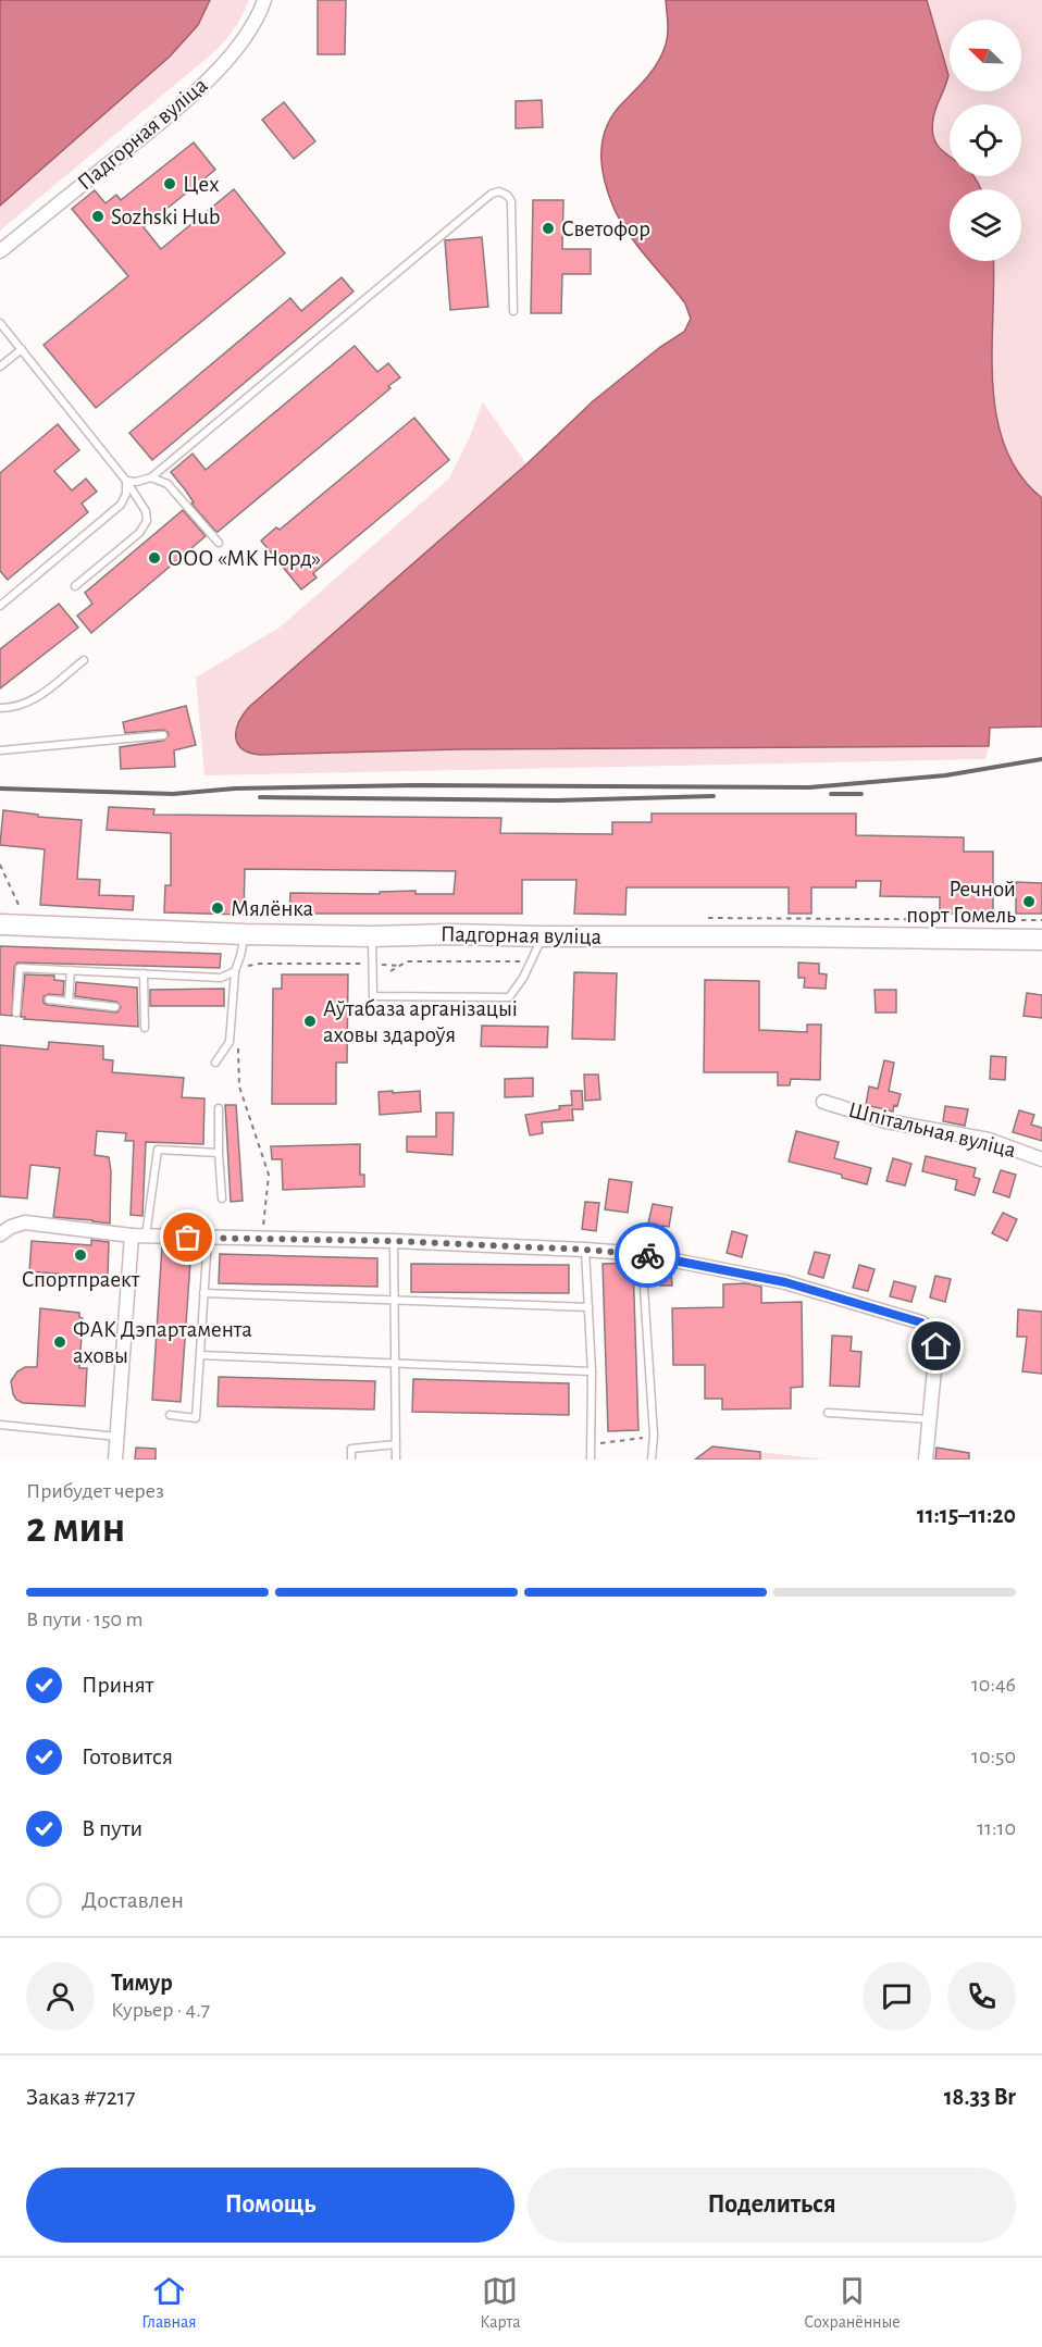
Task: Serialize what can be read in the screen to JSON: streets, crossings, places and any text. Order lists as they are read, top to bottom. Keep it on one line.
{"streets":{"street":["Падгорная вуліца","Шпітальная вуліца"]},"places":["Цех","Sozhski Hub","Светофор","ООО «МК Норд»","Речной порт Гомель","Мялёнка","Аўтабаза арганізацыі аховы здароўя","Спортпраект","ФАК Дэпартамента аховы"],"north":"top left","page":{"heading":["2 мин","Прибудет через","11:15–11:20"],"panel":["Тимур","Курьер · 4.7","Заказ #7217","18.33 Br"],"bar":"В пути · 150 m","list":[["Принят","10:46"],["Готовится","10:50"],["В пути","11:10"],"Доставлен"],"buttons":["Помощь","Поделиться"],"tabs":["Главная","Карта","Сохранённые"]}}
